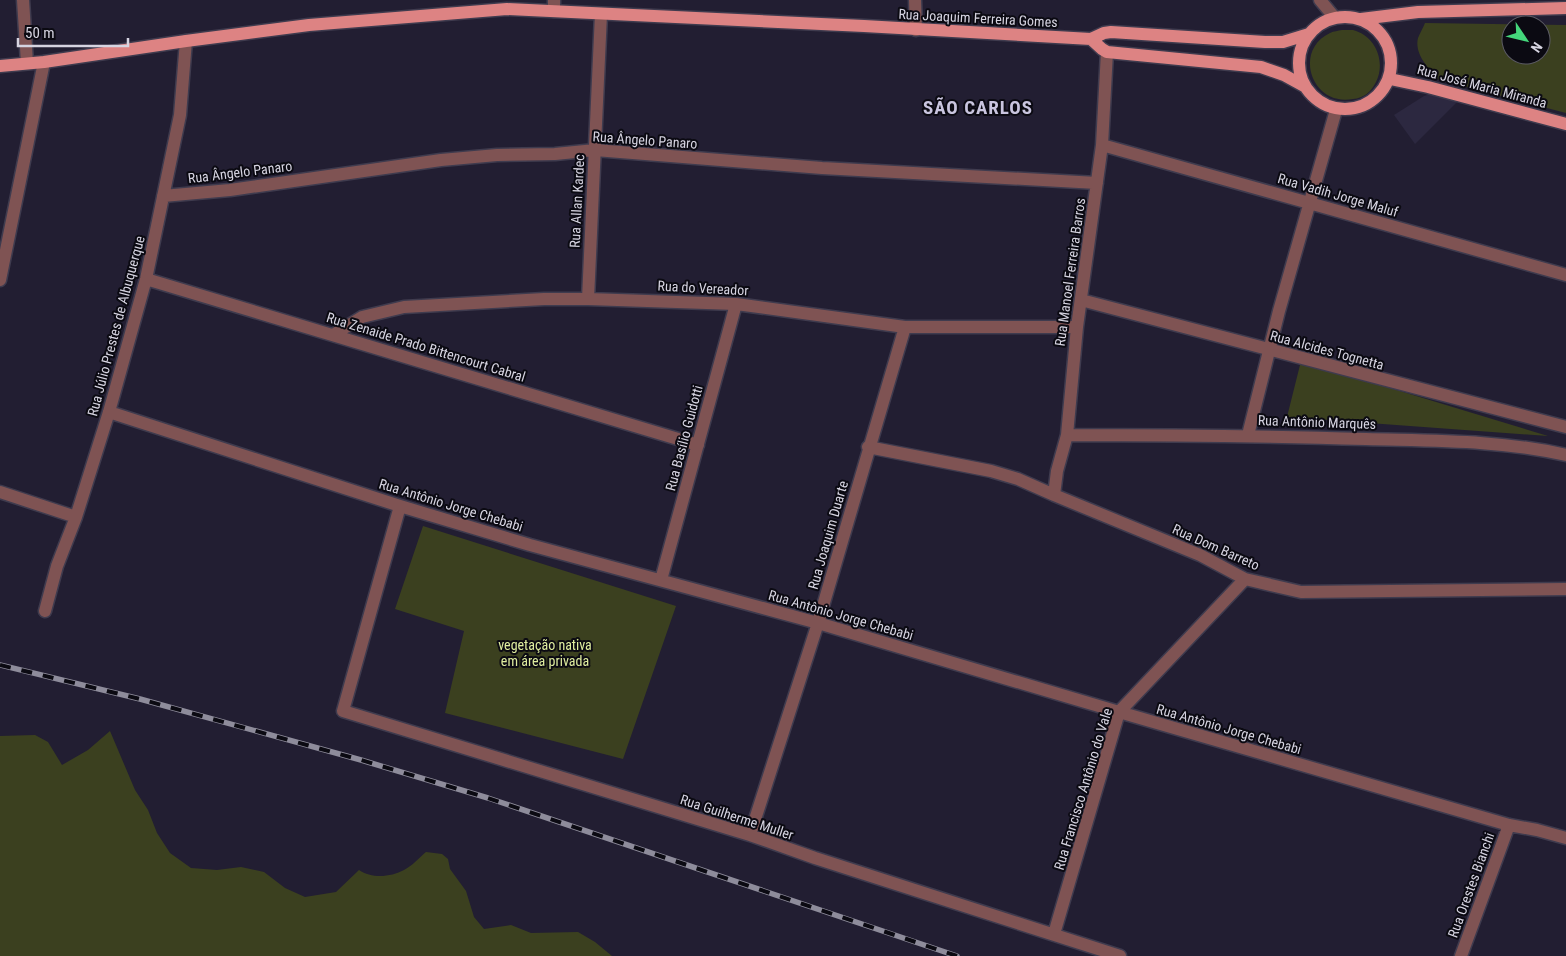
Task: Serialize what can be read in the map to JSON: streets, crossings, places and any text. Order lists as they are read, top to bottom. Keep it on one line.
{"streets":{"main road":["Rua Joaquim Ferreira Gomes","Rua José Maria Miranda"],"street":["Rua Ângelo Panaro","Rua Vadih Jorge Maluf","Rua Allan Kardec","Rua Manoel Ferreira Barros","Rua do Vereador","Rua Júlio Prestes de Albuquerque","Rua Zenaide Prado Bittencourt Cabral","Rua Alcides Tognetta","Rua Antônio Marquês","Rua Basílio Guidotti","Rua Antônio Jorge Chebabi","Rua Joaquim Duarte","Rua Dom Barreto","Rua Francisco Antônio do Vale","Rua Guilherme Muller","Rua Orestes Bianchi"]},"crossings":[["Rua Joaquim Ferreira Gomes","Rua José Maria Miranda"],["Rua Joaquim Ferreira Gomes","Rua Allan Kardec"],["Rua Joaquim Ferreira Gomes","Rua Júlio Prestes de Albuquerque"],["Rua Ângelo Panaro","Rua Allan Kardec"],["Rua Ângelo Panaro","Rua Manoel Ferreira Barros"],["Rua Ângelo Panaro","Rua Júlio Prestes de Albuquerque"],["Rua Vadih Jorge Maluf","Rua Manoel Ferreira Barros"],["Rua Allan Kardec","Rua do Vereador"],["Rua Manoel Ferreira Barros","Rua do Vereador"],["Rua Manoel Ferreira Barros","Rua Alcides Tognetta"],["Rua Manoel Ferreira Barros","Rua Antônio Marquês"],["Rua Manoel Ferreira Barros","Rua Dom Barreto"],["Rua do Vereador","Rua Zenaide Prado Bittencourt Cabral"],["Rua do Vereador","Rua Basílio Guidotti"],["Rua do Vereador","Rua Joaquim Duarte"],["Rua Júlio Prestes de Albuquerque","Rua Zenaide Prado Bittencourt Cabral"],["Rua Júlio Prestes de Albuquerque","Rua Antônio Jorge Chebabi"],["Rua Zenaide Prado Bittencourt Cabral","Rua Basílio Guidotti"],["Rua Basílio Guidotti","Rua Antônio Jorge Chebabi"],["Rua Antônio Jorge Chebabi","Rua Joaquim Duarte"],["Rua Antônio Jorge Chebabi","Rua Francisco Antônio do Vale"],["Rua Antônio Jorge Chebabi","Rua Guilherme Muller"],["Rua Antônio Jorge Chebabi","Rua Orestes Bianchi"],["Rua Joaquim Duarte","Rua Dom Barreto"],["Rua Joaquim Duarte","Rua Guilherme Muller"],["Rua Dom Barreto","Rua Francisco Antônio do Vale"],["Rua Francisco Antônio do Vale","Rua Guilherme Muller"]],"districts":["SÃO CARLOS"],"parks":["vegetação nativa em área privada"],"scale_bar":"50 m","north":"bottom right"}
